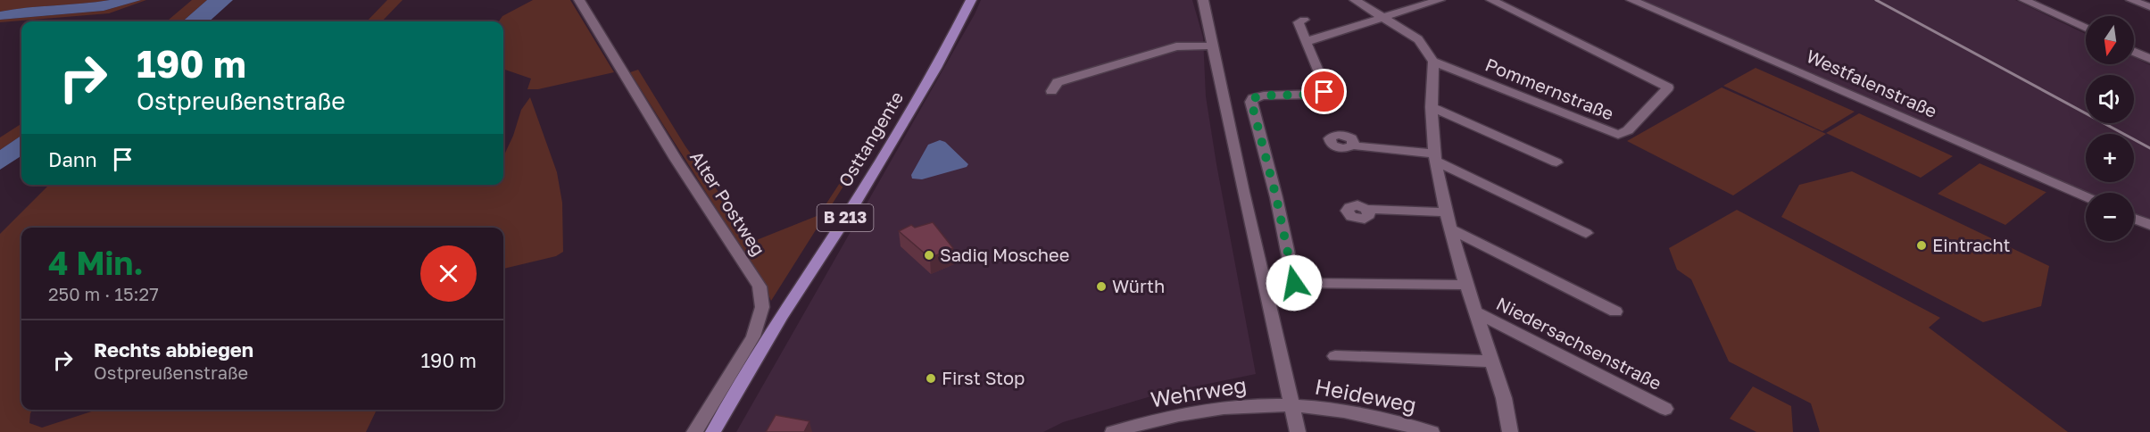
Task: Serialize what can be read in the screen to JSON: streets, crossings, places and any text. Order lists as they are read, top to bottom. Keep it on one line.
{"streets":{"main road":["Osttangente","B 213"],"street":["Westfalenstraße","Pommernstraße","Alter Postweg","Niedersachsenstraße","Wehrweg","Heideweg"]},"crossings":[["Pommernstraße","Niedersachsenstraße"],["Wehrweg","Heideweg"]],"places":["Eintracht","Sadiq Moschee","Würth","First Stop"],"north":"bottom","page":{"map_buttons":["+","−"],"turn":["190 m","Ostpreußenstraße"],"then":"Dann","heading":["4 Min.","250 m · 15:27"],"list":[{"name":"Rechts abbiegen","note":"Ostpreußenstraße","value":"190 m"}]}}
